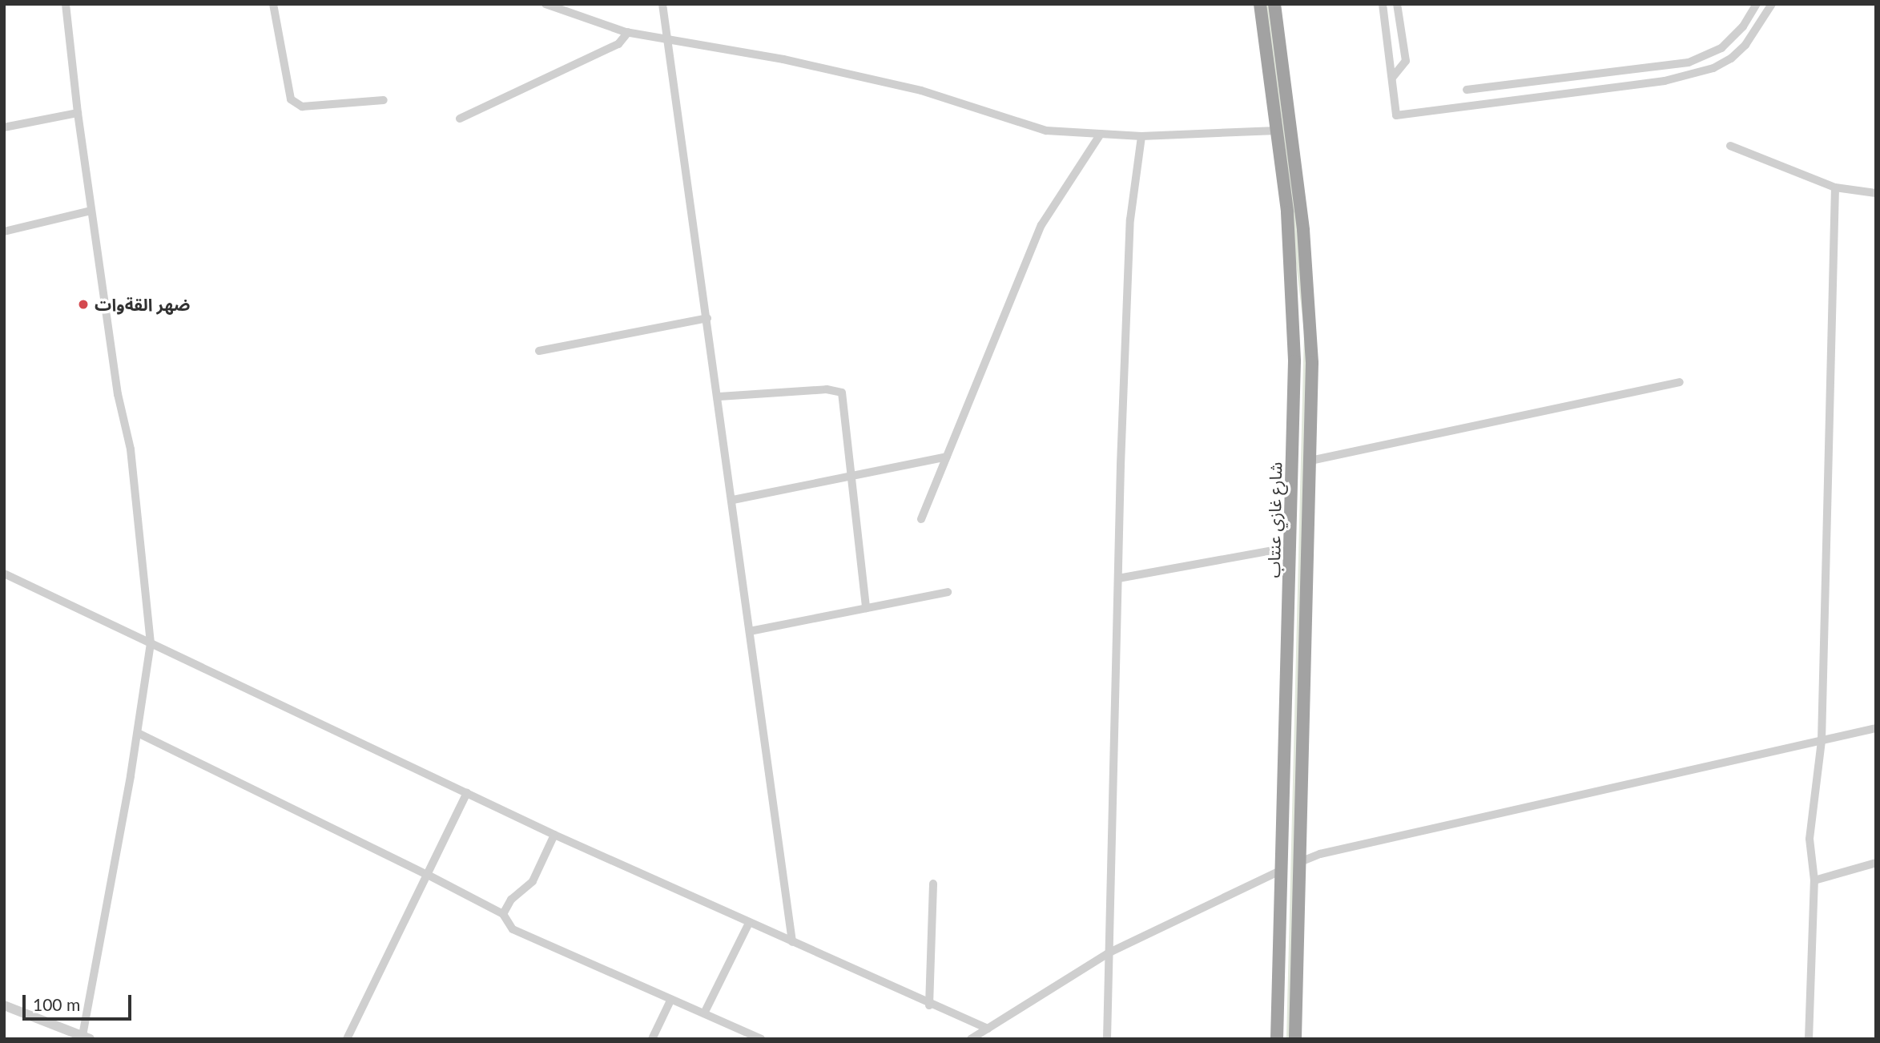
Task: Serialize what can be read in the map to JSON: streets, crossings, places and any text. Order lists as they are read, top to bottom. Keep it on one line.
{"streets":{"highway":["شارع غازي عنتاب"]},"places":["ضهر القةوات"],"scale_bar":"100 m"}
